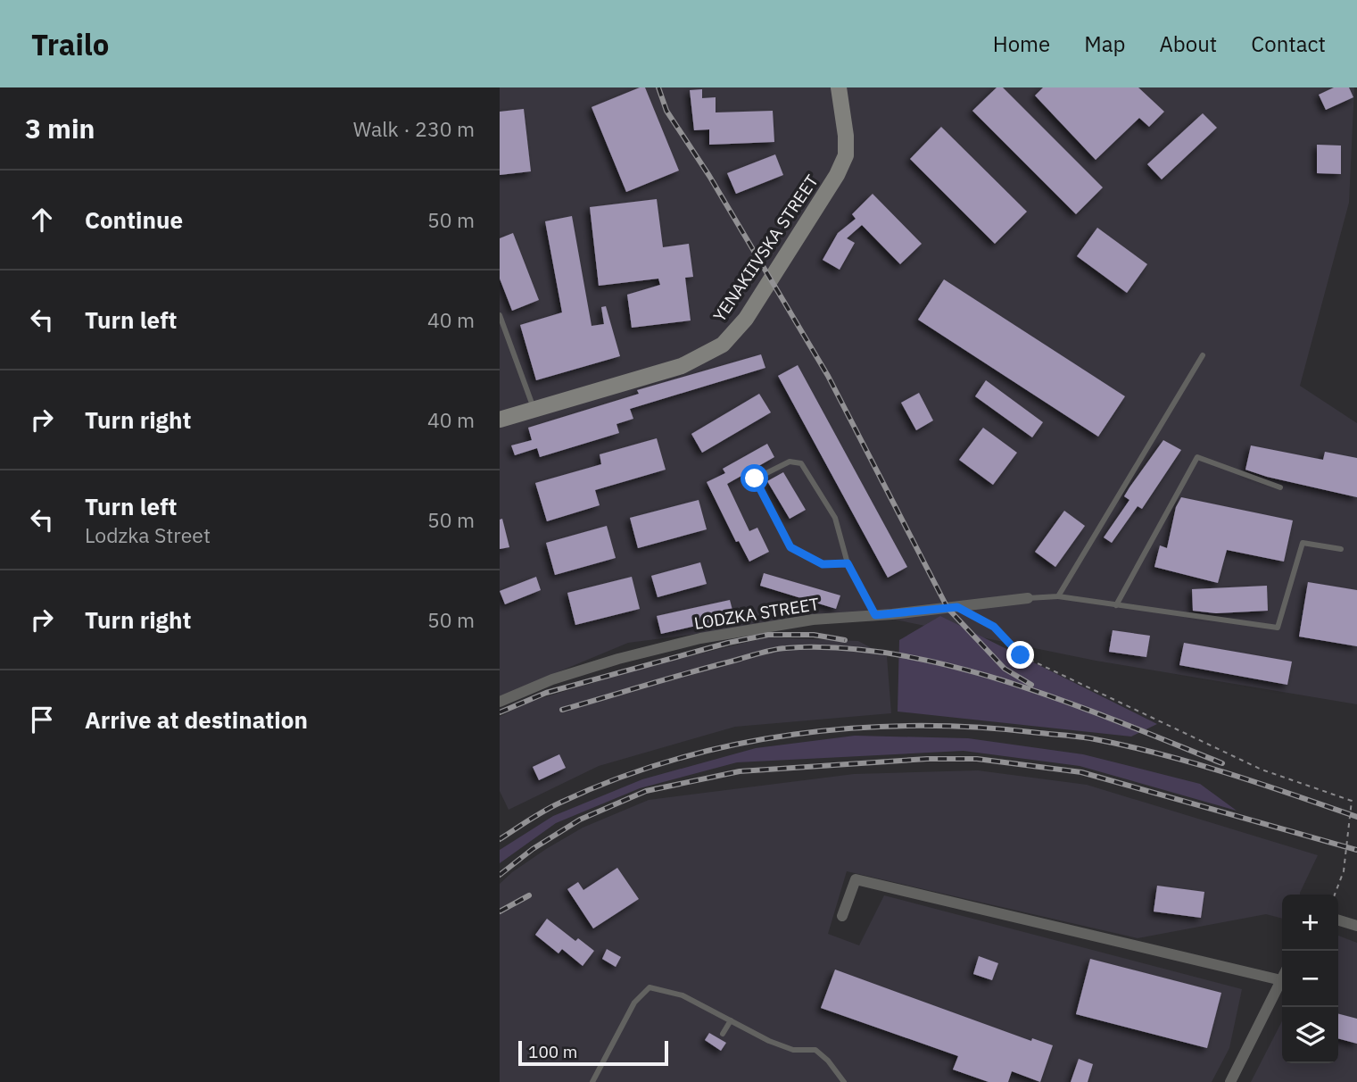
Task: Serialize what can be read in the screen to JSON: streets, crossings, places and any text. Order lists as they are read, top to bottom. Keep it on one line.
{"streets":{"street":["YENAKIIVSKA STREET","LODZKA STREET"]},"scale_bar":"100 m","page":{"header":"Trailo","nav":["Home","Map","About","Contact"],"heading":["3 min","Walk · 230 m"],"list":[["Continue","50 m"],["Turn left","40 m"],["Turn right","40 m"],["Turn left","Lodzka Street","50 m"],["Turn right","50 m"],"Arrive at destination"],"map_buttons":["+","−"],"scale":"100 m"}}
